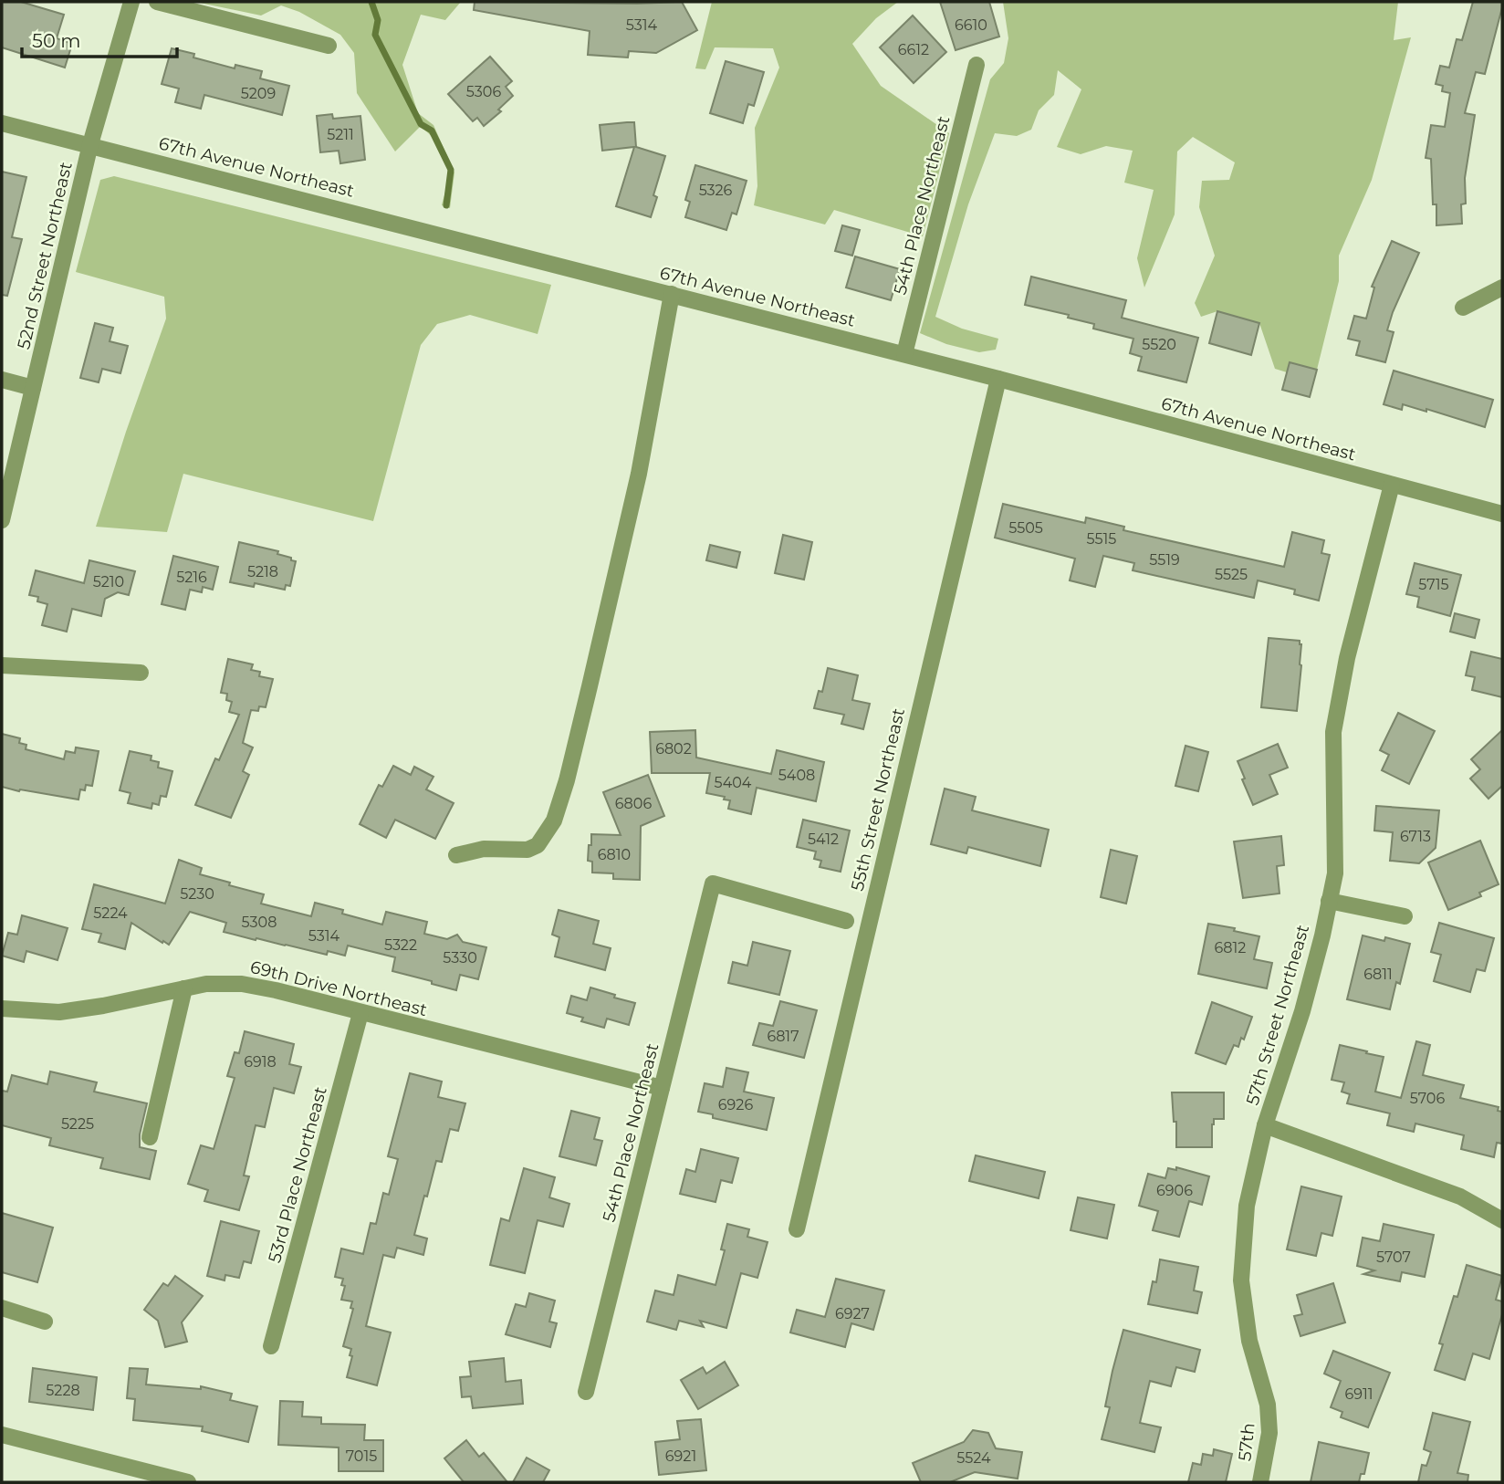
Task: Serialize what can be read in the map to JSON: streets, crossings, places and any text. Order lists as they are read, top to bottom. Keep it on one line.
{"streets":{"street":["67th Avenue Northeast","54th Place Northeast","52nd Street Northeast","55th Street Northeast","69th Drive Northeast","57th Street Northeast","53rd Place Northeast","57th"]},"crossings":[["67th Avenue Northeast","54th Place Northeast"],["67th Avenue Northeast","52nd Street Northeast"],["67th Avenue Northeast","55th Street Northeast"],["67th Avenue Northeast","57th Street Northeast"],["54th Place Northeast","69th Drive Northeast"],["69th Drive Northeast","53rd Place Northeast"],["57th Street Northeast","57th"]],"house_numbers":["5314","6610","6612","5306","5209","5211","5326","5520","5505","5515","5519","5218","5525","5216","5210","5715","6802","5408","5404","6806","6713","5412","6810","5230","5224","5308","5314","5322","6812","5330","6811","6817","6918","5706","6926","5225","6906","5707","6927","5228","6911","7015","6921","5524"],"scale_bar":"50 m"}
